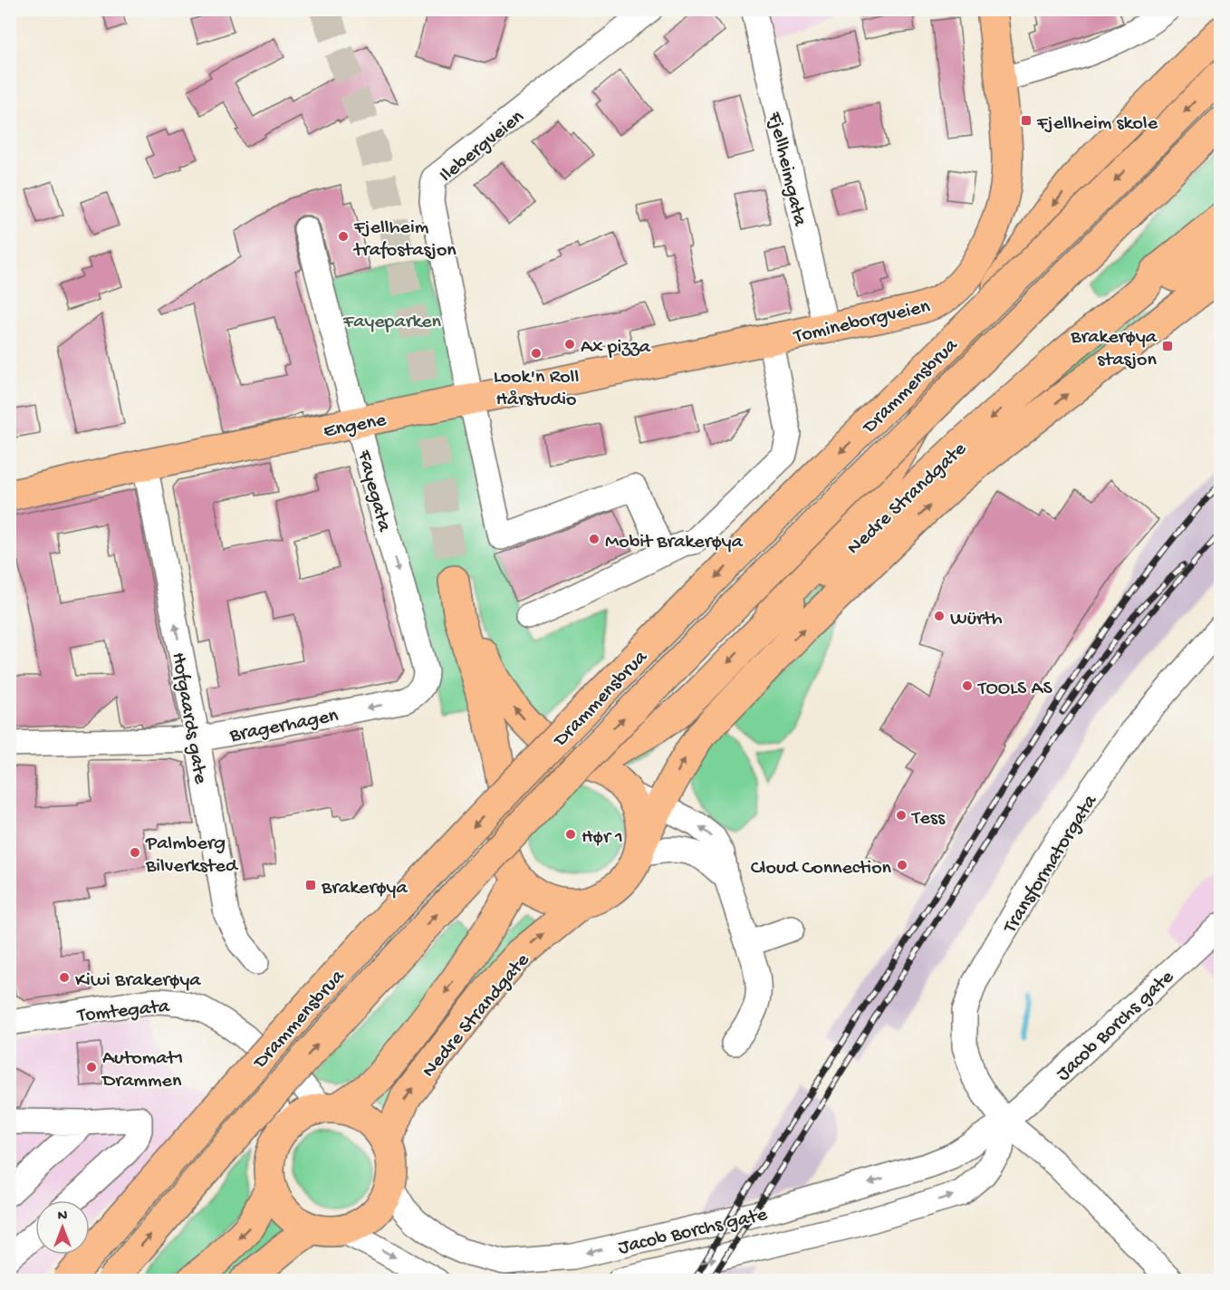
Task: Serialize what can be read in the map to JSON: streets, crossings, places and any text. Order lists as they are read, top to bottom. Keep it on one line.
{"streets":{"main road":["Tomineborgveien","Drammensbrua","Engene","Nedre Strandgate"],"street":["Ilebergveien","Fjellheimgata","Fayegata","Hofgaards gate","Bragerhagen","Transformatorgata","Tomtegata","Jacob Borchs gate"]},"crossings":[["Ilebergveien","Engene"],["Fjellheimgata","Tomineborgveien"],["Tomineborgveien","Engene"],["Engene","Fayegata"],["Engene","Hofgaards gate"],["Fayegata","Bragerhagen"],["Nedre Strandgate","Tomtegata"],["Nedre Strandgate","Jacob Borchs gate"],["Hofgaards gate","Bragerhagen"],["Transformatorgata","Jacob Borchs gate"],["Tomtegata","Jacob Borchs gate"]],"one_way":["Fayegata","Hofgaards gate","Bragerhagen"],"parks":["Fayeparken"],"places":{"transit":["Fjellheim skole","Brakerøya stasjon","Brakerøya"],"other":["Fjellheim trafostasjon","Ax pizza","Look'n Roll Hårstudio","Mobit Brakerøya","Würth","TOOLS AS","Tess","Hør 1","Palmberg Bilverksted","Cloud Connection","Kiwi Brakerøya","Automat1 Drammen"]},"north":"top"}
